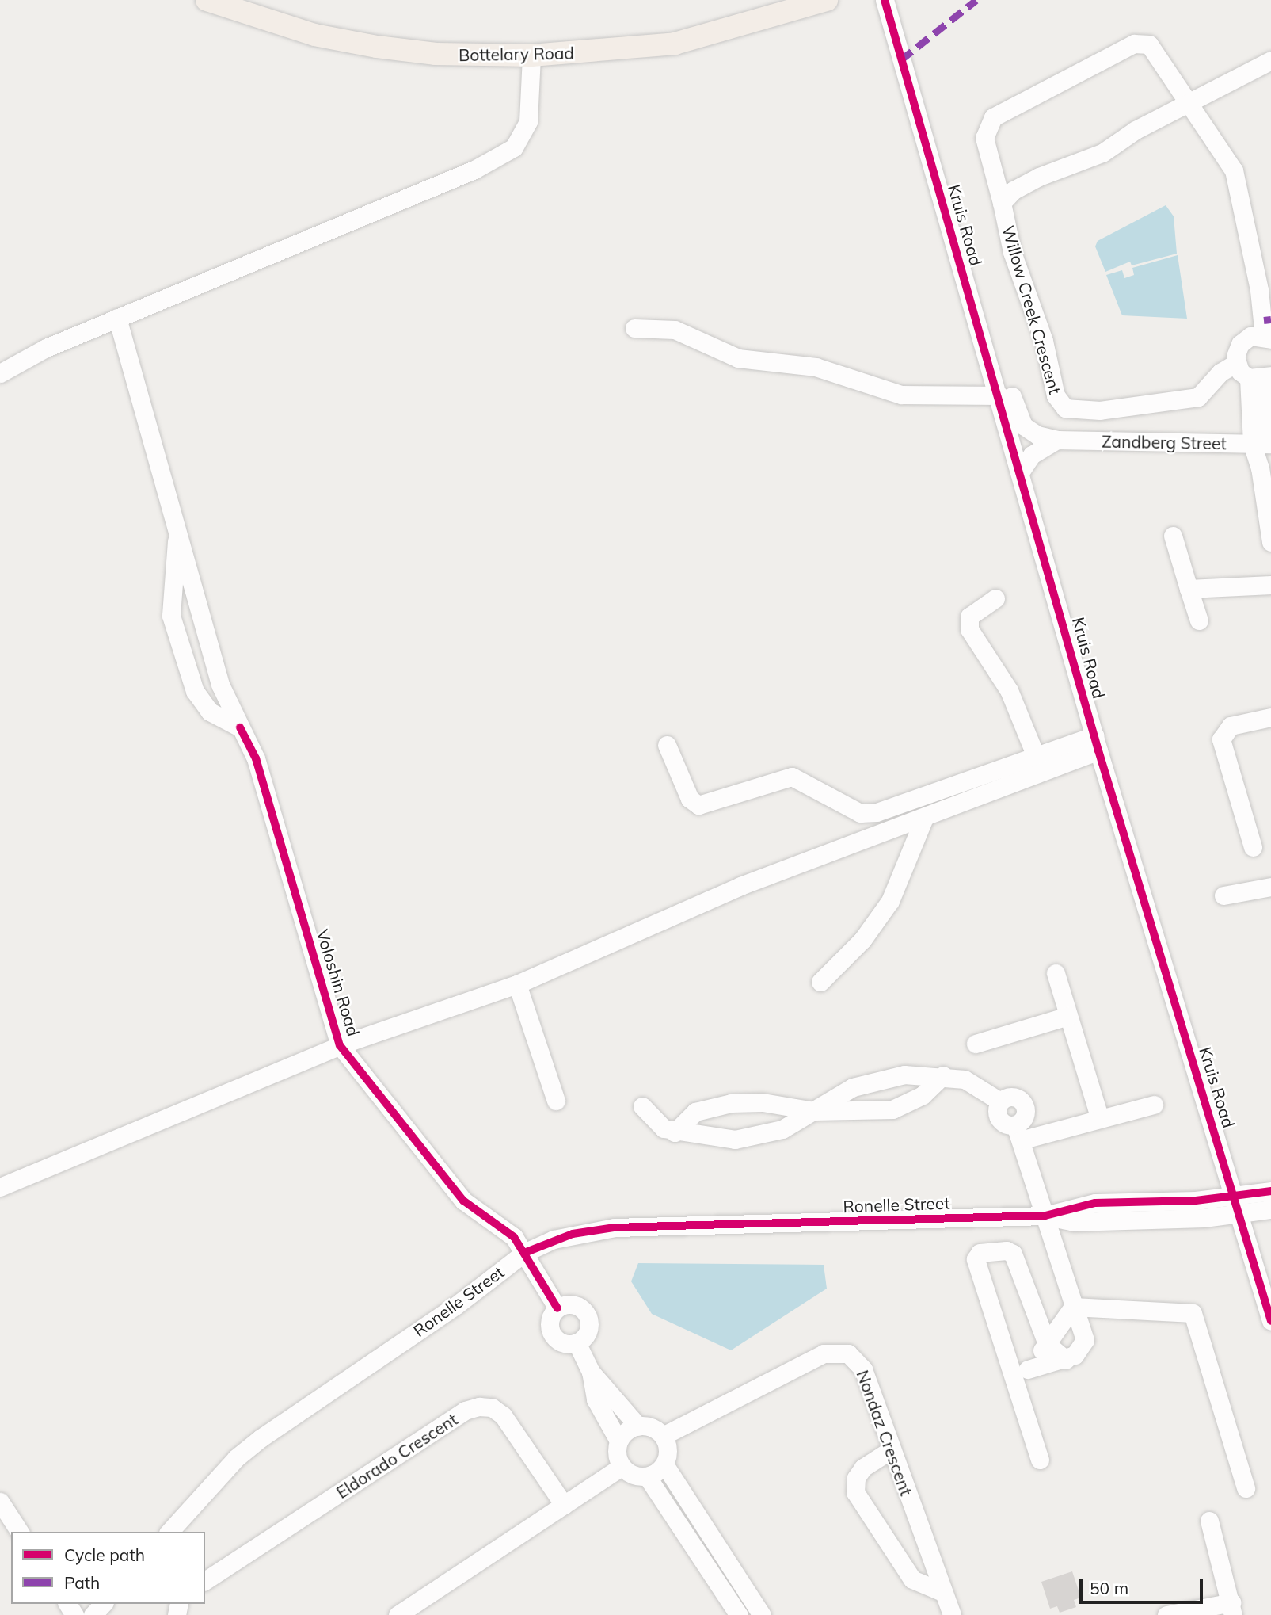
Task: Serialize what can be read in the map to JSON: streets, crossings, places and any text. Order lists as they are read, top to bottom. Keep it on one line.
{"streets":{"main road":["Bottelary Road"],"street":["Kruis Road","Willow Creek Crescent","Zandberg Street","Voloshin Road","Ronelle Street","Nondaz Crescent","Eldorado Crescent"]},"crossings":[["Kruis Road","Zandberg Street"],["Kruis Road","Ronelle Street"],["Voloshin Road","Ronelle Street"]],"legend":["Cycle path","Path"],"scale_bar":"50 m"}
